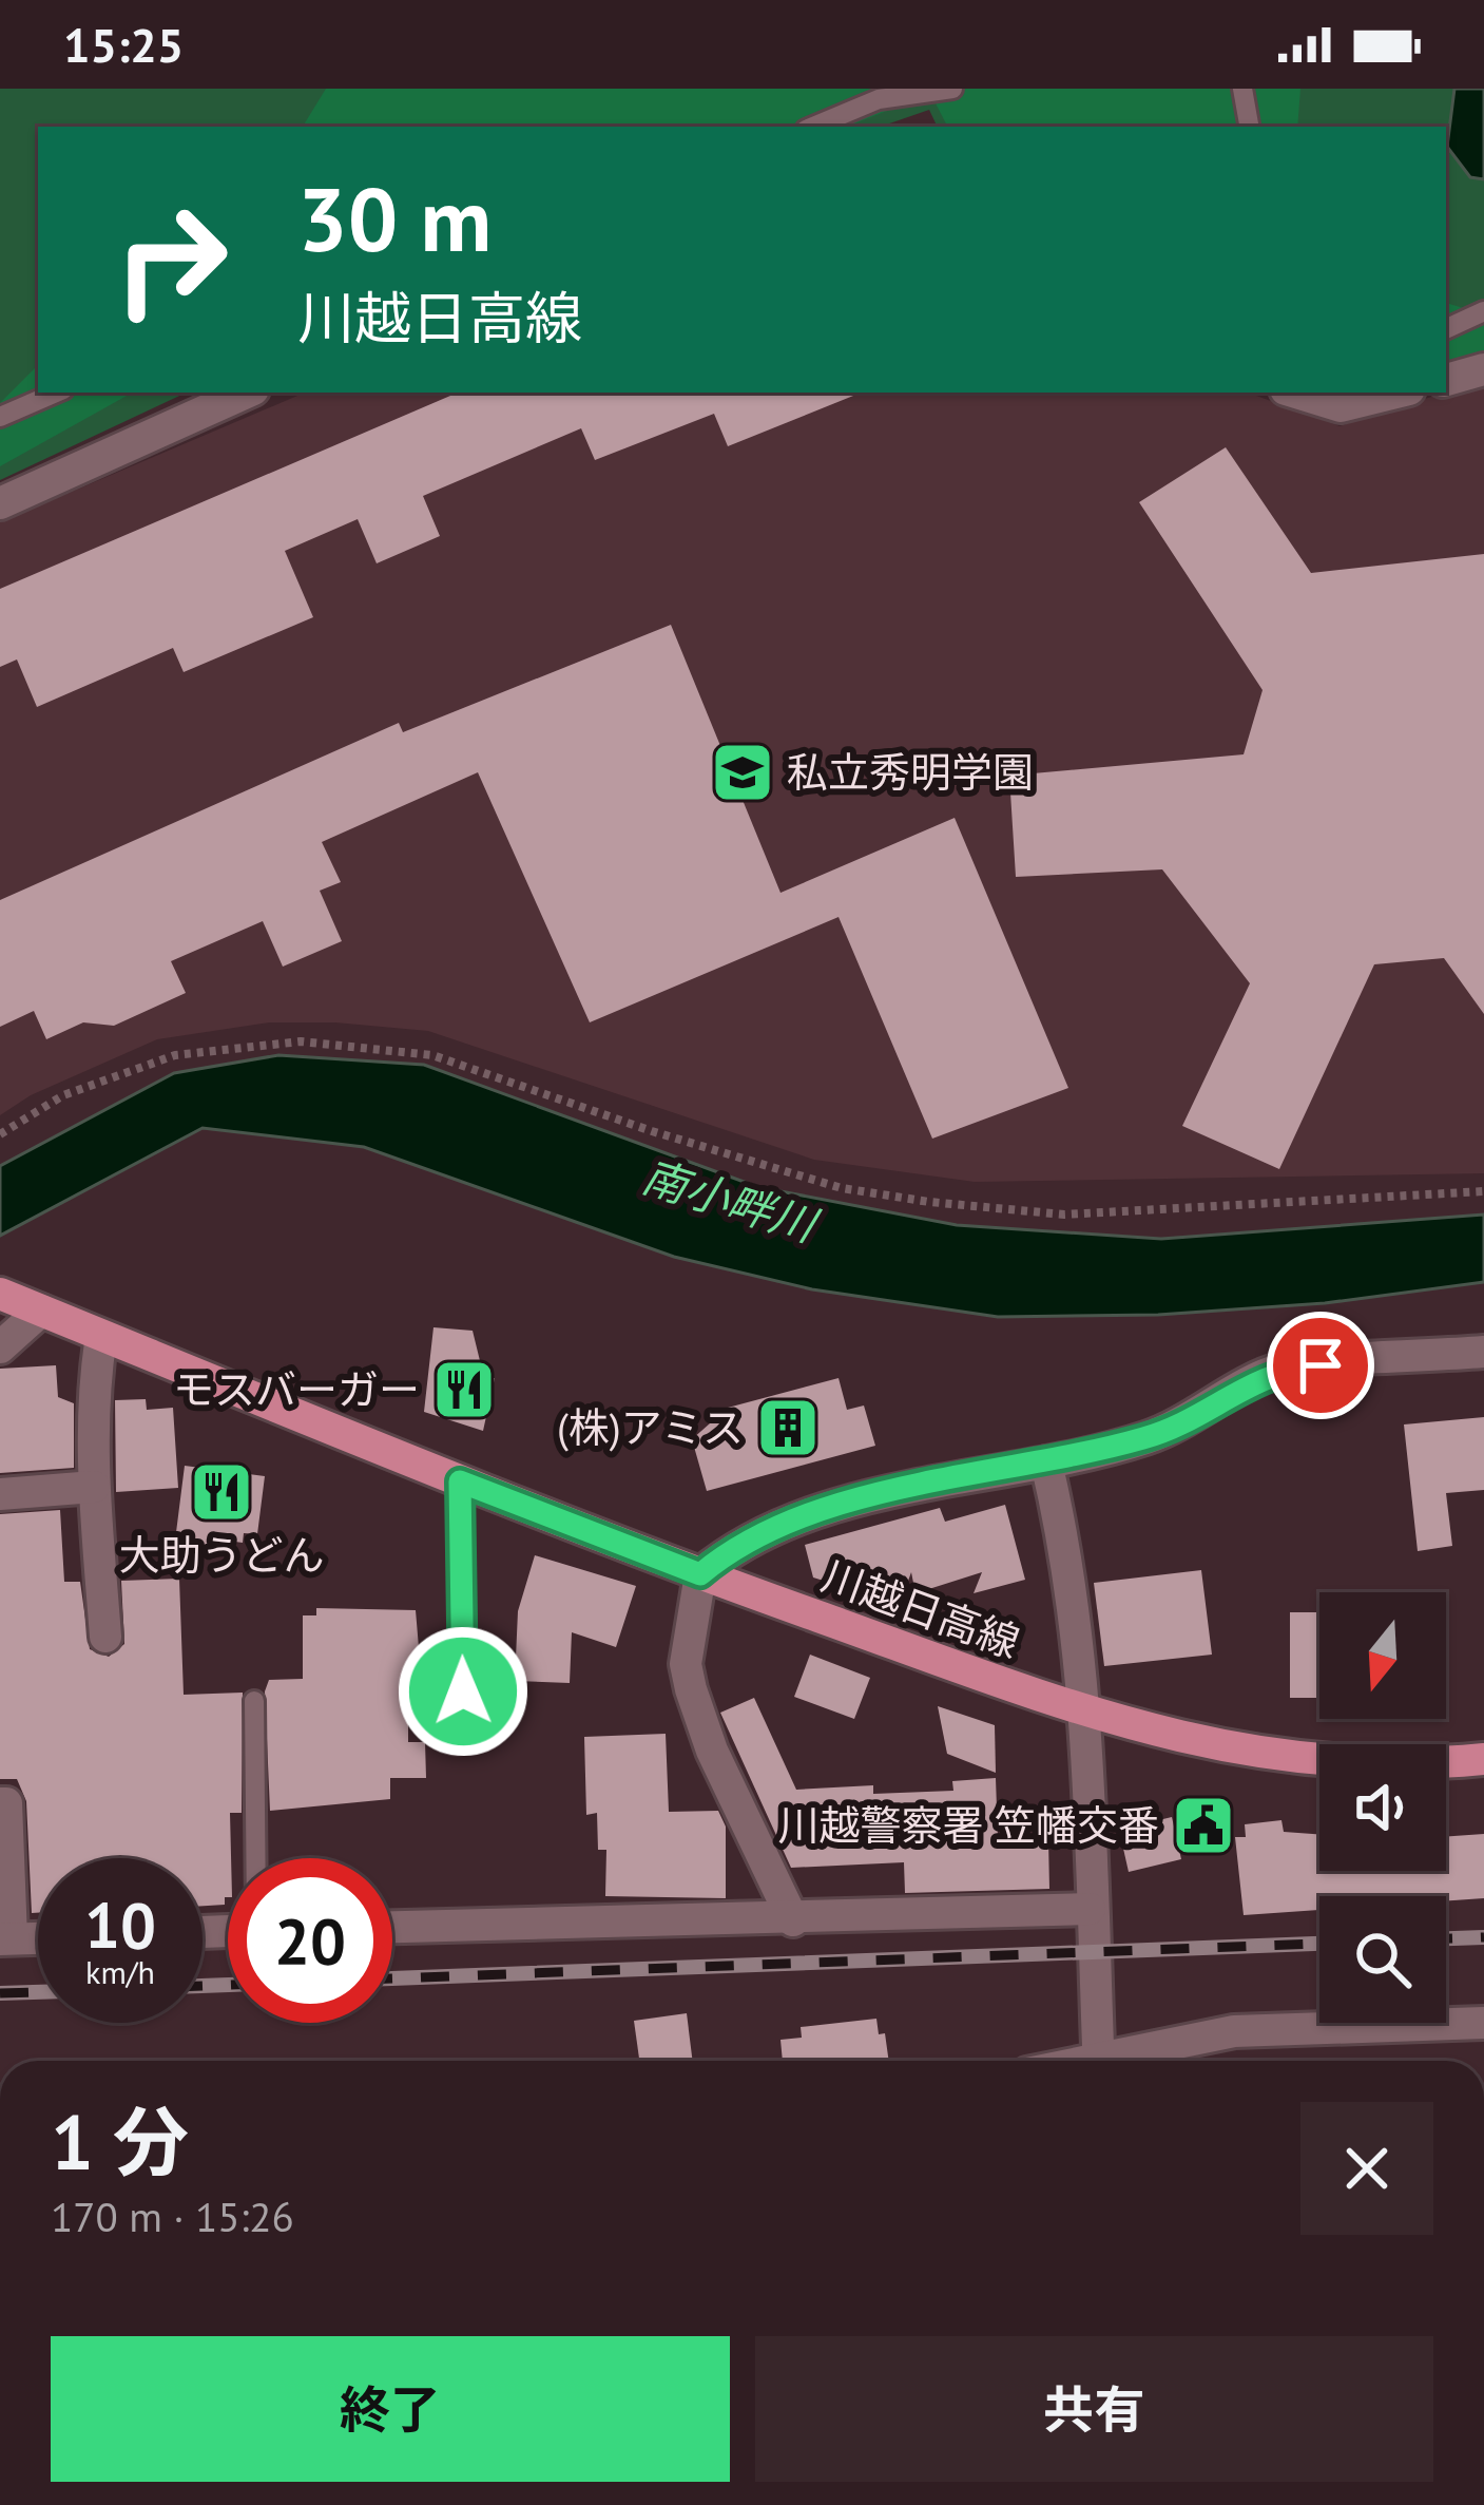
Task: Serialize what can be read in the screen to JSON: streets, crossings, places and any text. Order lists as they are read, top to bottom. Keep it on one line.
{"streets":{"main road":["川越日高線"]},"water":["南小畔川"],"places":{"school or university":["私立秀明学園"],"restaurant":["モスバーガー","大助うどん"],"building":["(株)アミス"],"public building":["川越警察署 笠幡交番"]},"north":"bottom","page":{"status":"15:25","turn":["30 m","川越日高線"],"speed":"10 km/h","limit":"20","heading":["1 分","170 m · 15:26"],"buttons":["終了","共有"]}}
